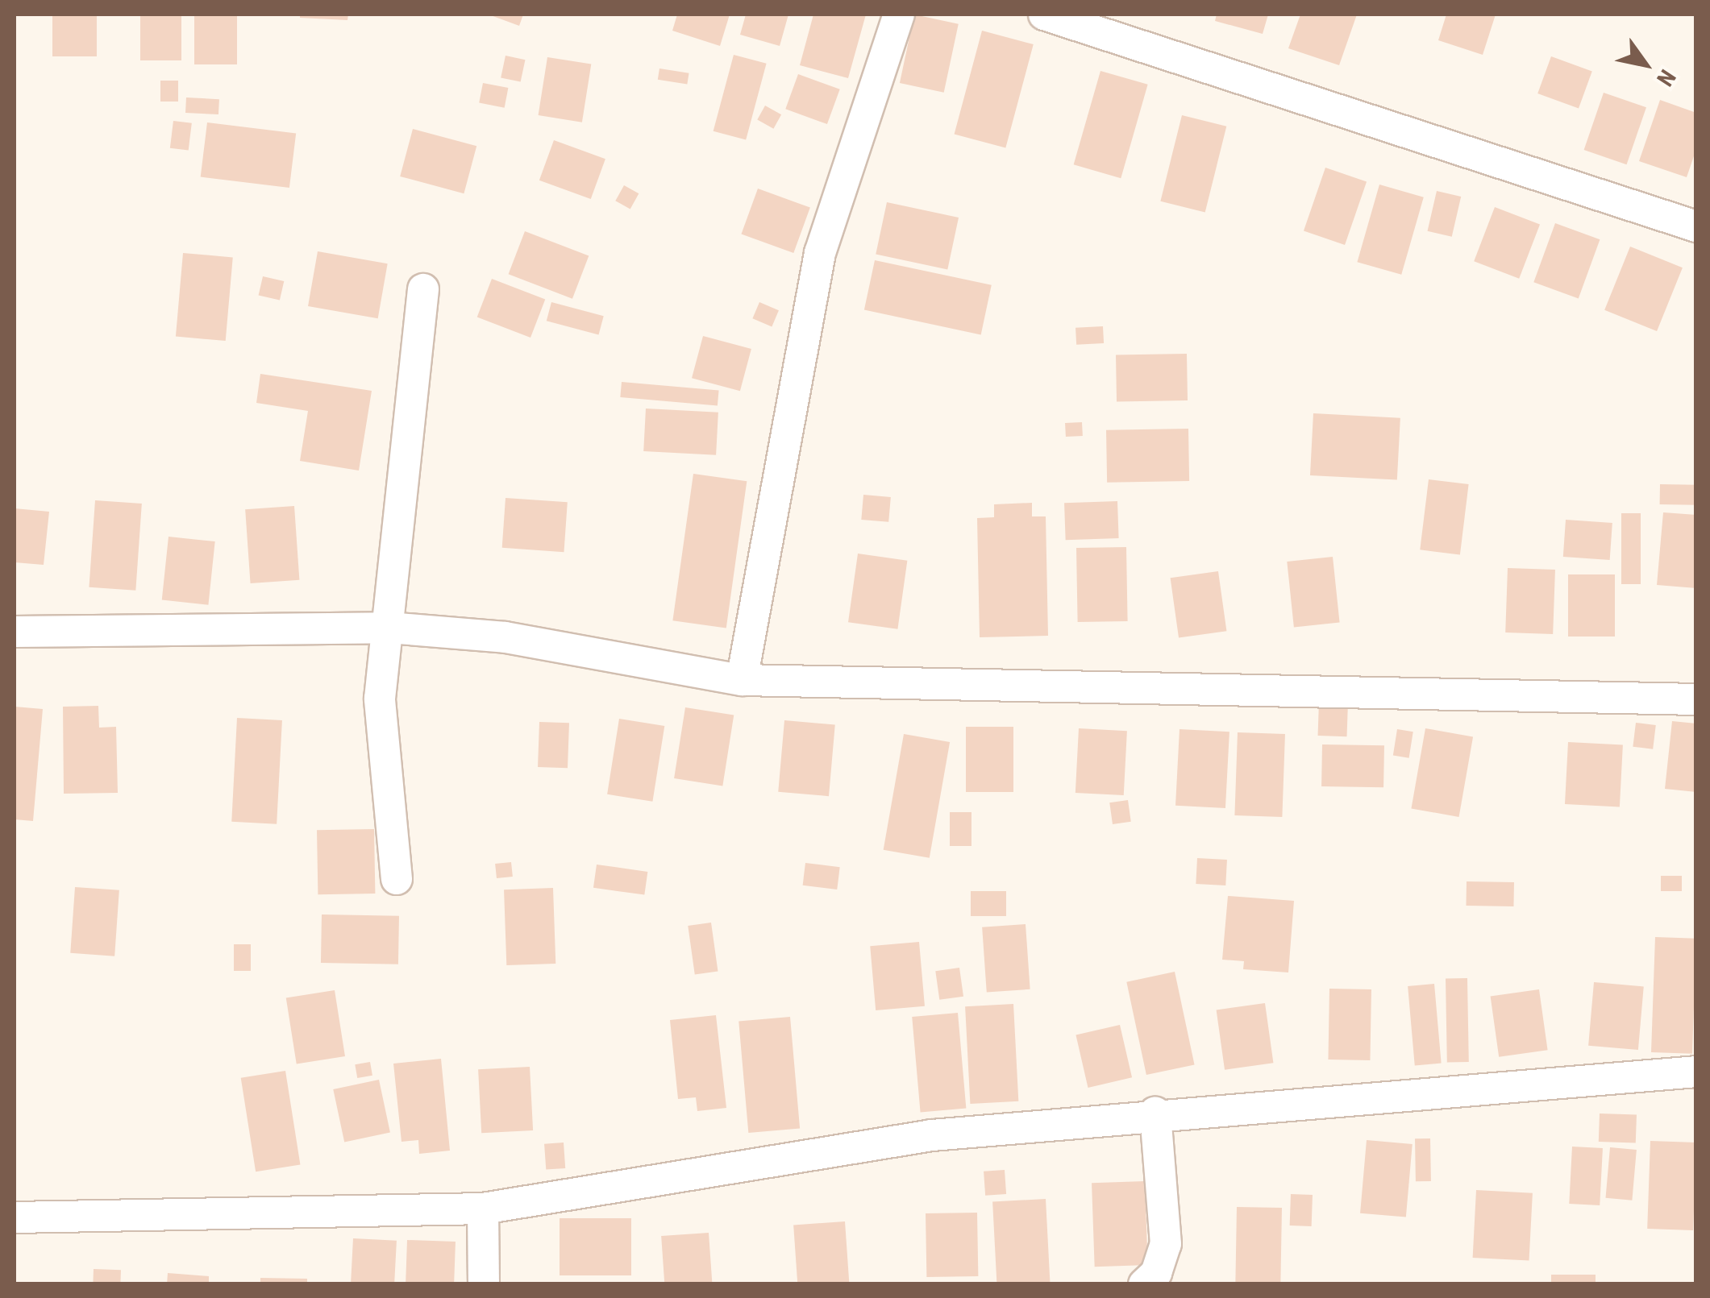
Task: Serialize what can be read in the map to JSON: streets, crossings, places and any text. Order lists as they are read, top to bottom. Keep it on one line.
{"north":"bottom right"}
